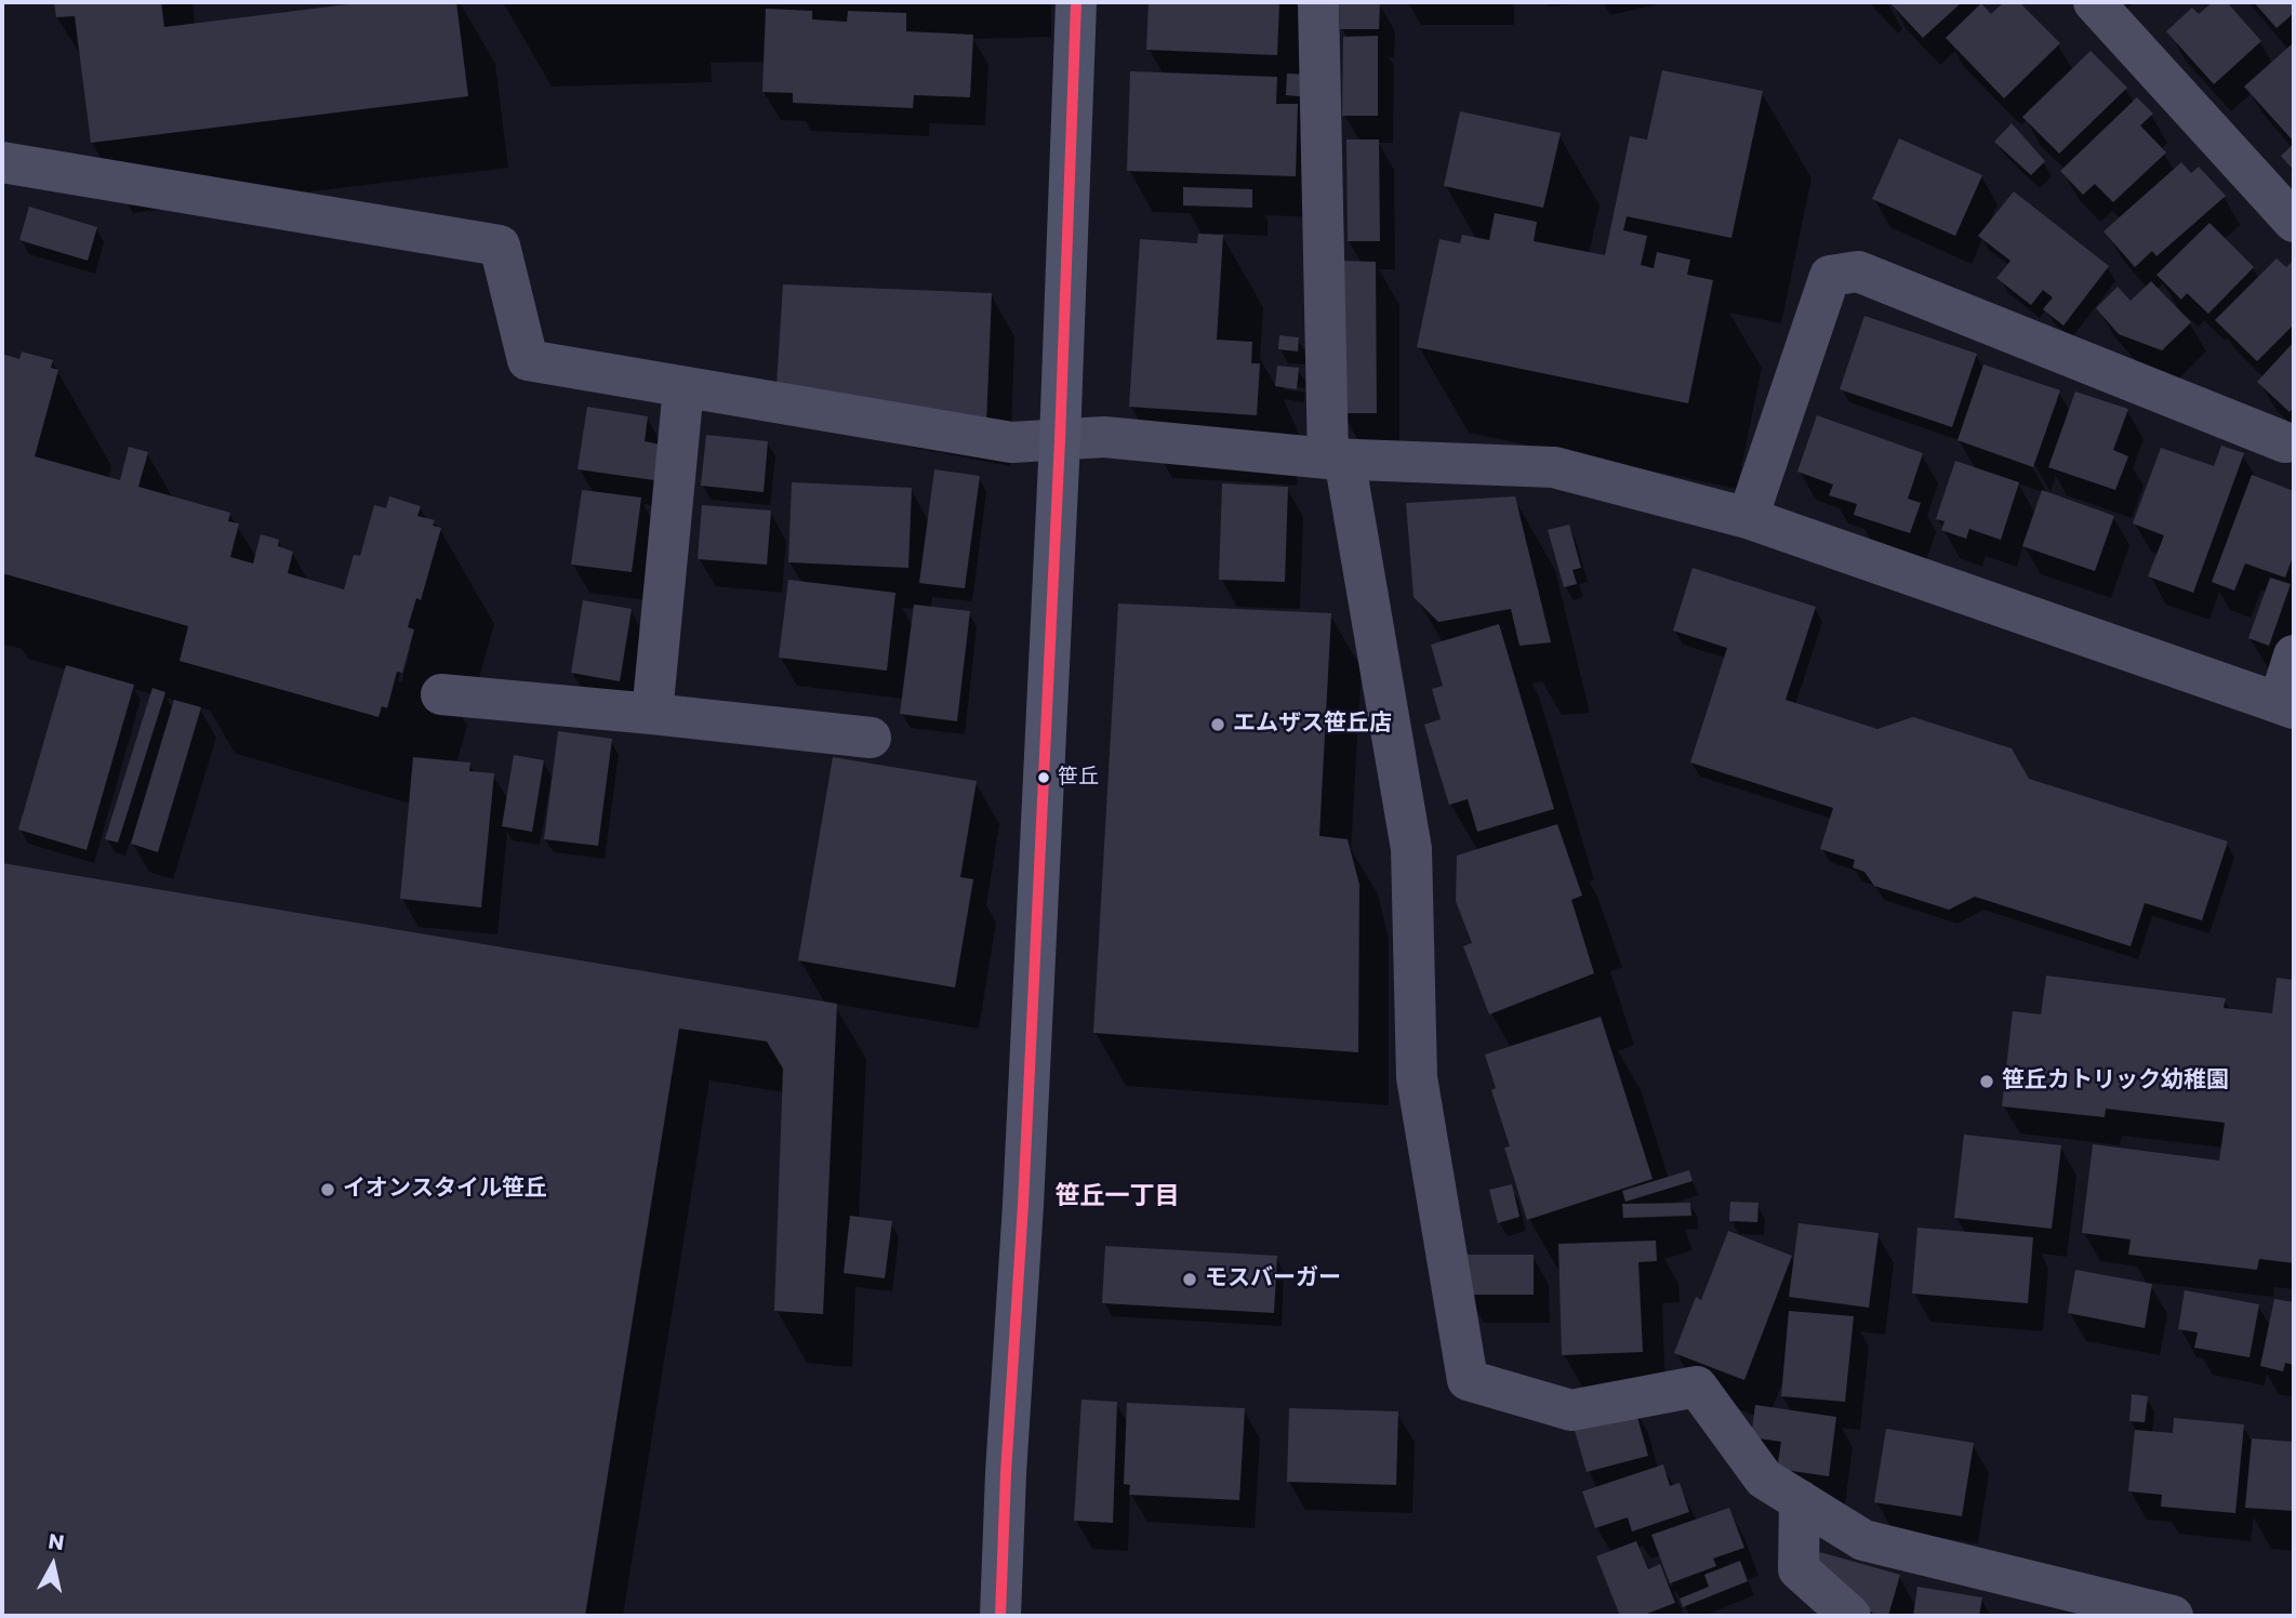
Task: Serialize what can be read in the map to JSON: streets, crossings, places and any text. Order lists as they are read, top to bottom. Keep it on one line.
{"districts":["笹丘一丁目"],"places":["エムザス笹丘店","笹丘","笹丘カトリック幼稚園","イオンスタイル笹丘","モスバーガー"],"north":"top"}
